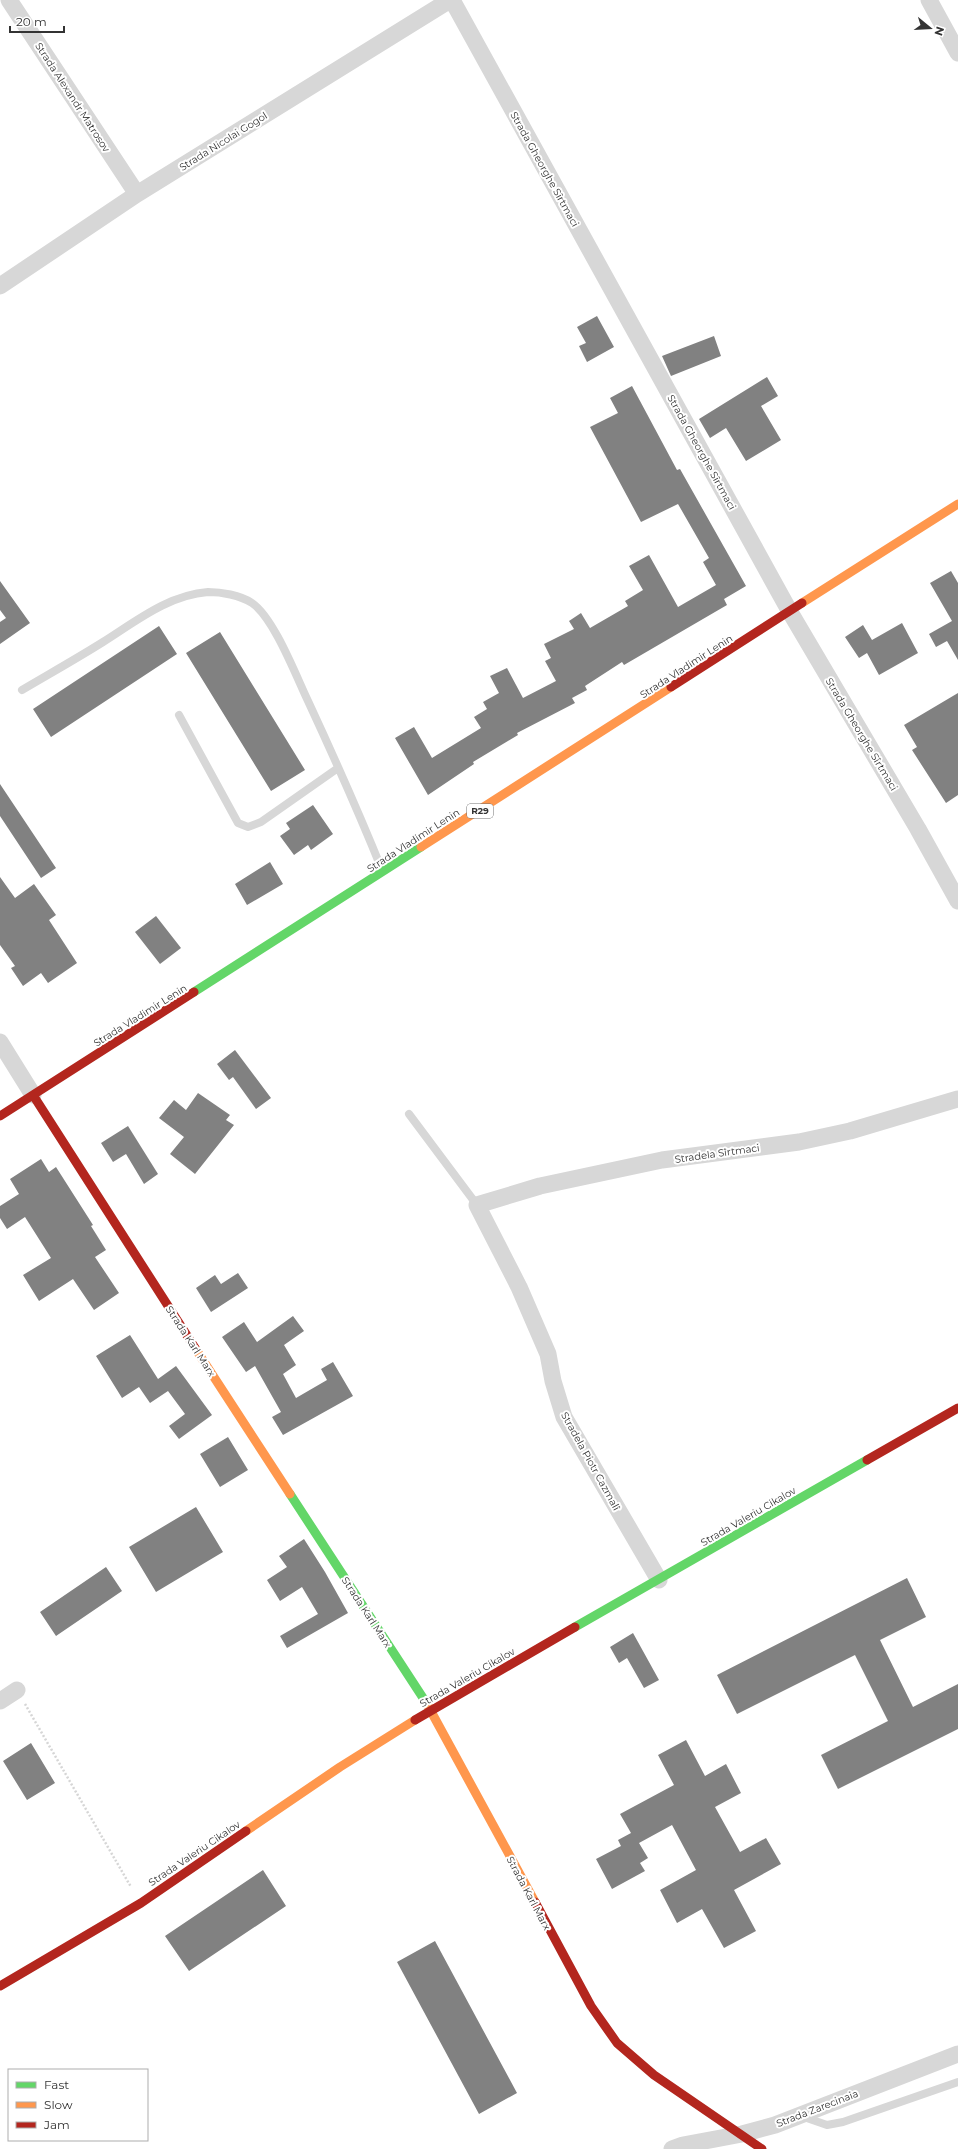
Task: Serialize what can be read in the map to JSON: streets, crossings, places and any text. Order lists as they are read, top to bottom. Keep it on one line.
{"streets":{"street":["Strada Alexandr Matrosov","Strada Nicolai Gogol","Strada Gheorghe Sîrtmaci","Strada Vladimir Lenin","R29","Stradela Sîrtmaci","Strada Karl Marx","Stradela Piotr Cazmalî","Strada Valeriu Cikalov","Strada Zarecinaia"]},"crossings":[["Strada Alexandr Matrosov","Strada Nicolai Gogol"],["Strada Nicolai Gogol","Strada Gheorghe Sîrtmaci"],["Strada Gheorghe Sîrtmaci","Strada Vladimir Lenin"],["Strada Vladimir Lenin","Strada Karl Marx"],["Stradela Sîrtmaci","Stradela Piotr Cazmalî"],["Strada Karl Marx","Strada Valeriu Cikalov"],["Strada Karl Marx","Strada Zarecinaia"],["Stradela Piotr Cazmalî","Strada Valeriu Cikalov"]],"legend":["Fast","Slow","Jam"],"scale_bar":"20 m","north":"right"}
